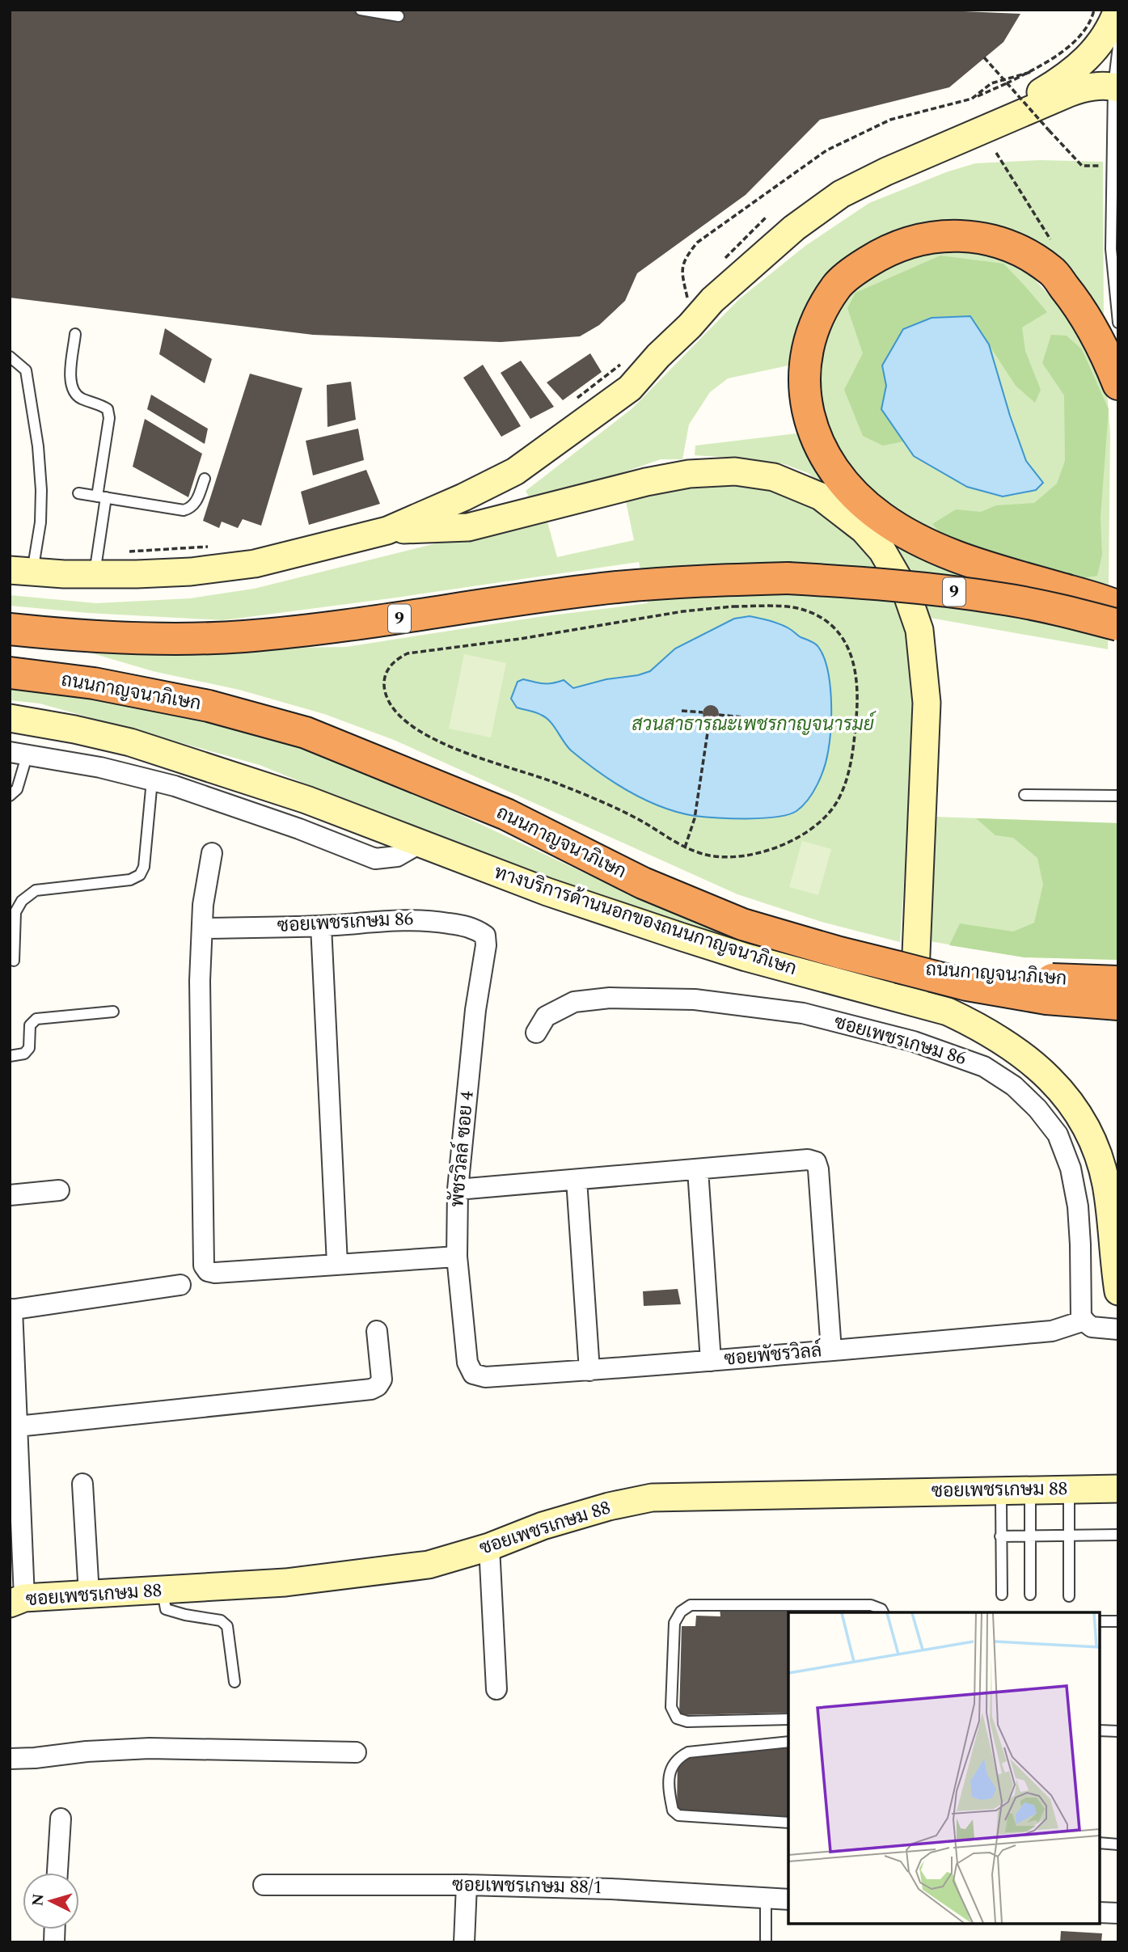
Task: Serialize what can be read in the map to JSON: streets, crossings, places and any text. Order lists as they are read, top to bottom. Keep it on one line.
{"streets":{"highway":["9","ถนนกาญจนาภิเษก"],"main road":["ทางบริการด้านนอกของถนนกาญจนาภิเษก","ซอยเพชรเกษม 88"],"street":["ซอยเพชรเกษม 86","พัชรวิลล์ ซอย 4","ซอยพัชรวิลล์","ซอยเพชรเกษม 88/1"]},"crossings":[["ซอยเพชรเกษม 86","พัชรวิลล์ ซอย 4"],["ซอยเพชรเกษม 86","ซอยพัชรวิลล์"],["พัชรวิลล์ ซอย 4","ซอยพัชรวิลล์"]],"parks":["สวนสาธารณะเพชรกาญจนารมย์"],"north":"left"}
